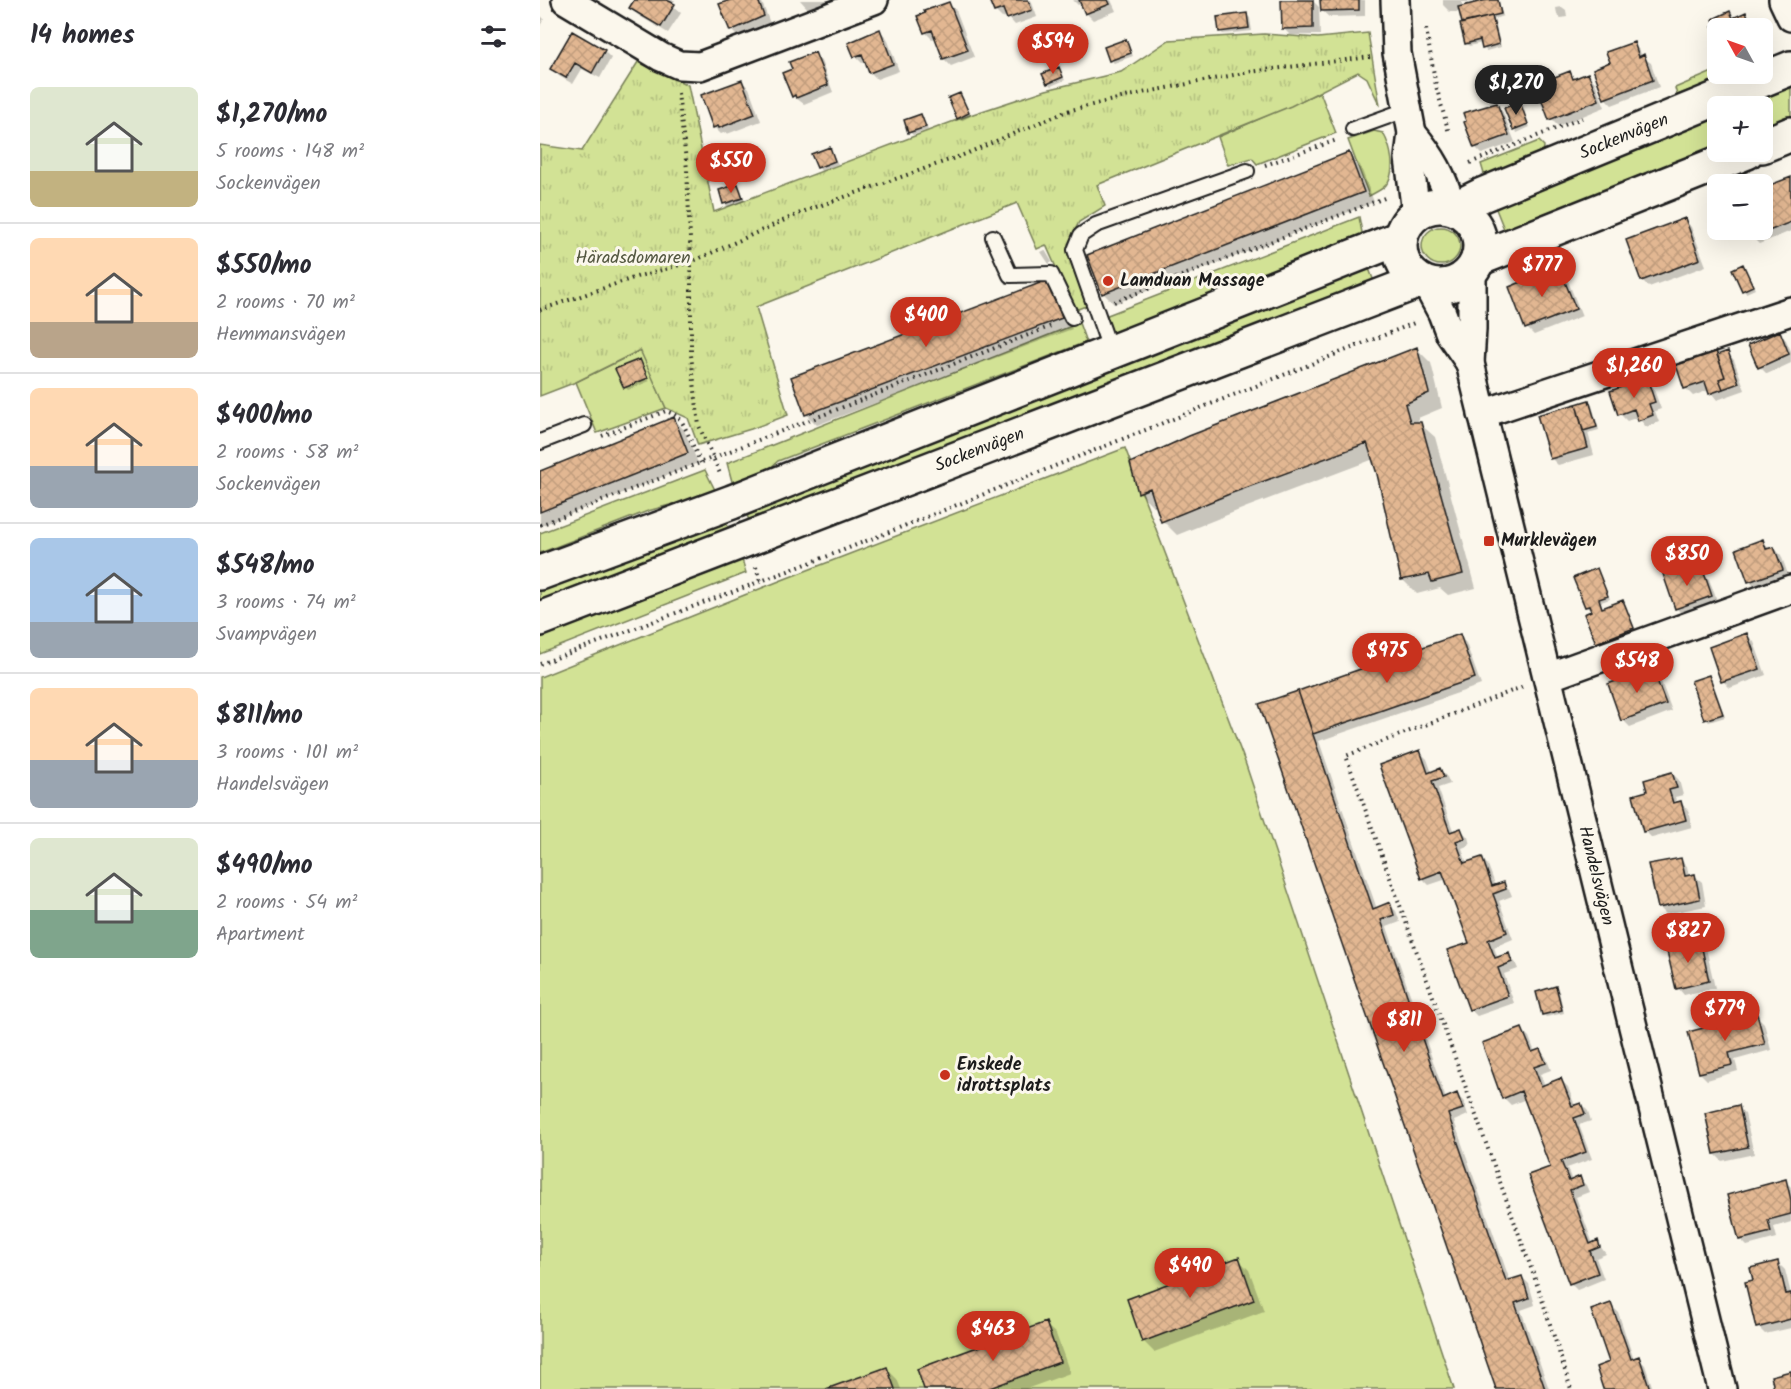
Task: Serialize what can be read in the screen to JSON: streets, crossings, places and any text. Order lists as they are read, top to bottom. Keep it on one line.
{"streets":{"street":["Sockenvägen","Handelsvägen"]},"crossings":[["Sockenvägen","Handelsvägen"]],"parks":["Häradsdomaren"],"places":{"other":["Lamduan Massage","Enskede idrottsplats"],"transit":["Murklevägen"]},"north":"top left","page":{"heading":"14 homes","map_buttons":["+","−"],"price":["$594","$1,270","$550","$777","$400","$1,260","$850","$975","$548","$827","$779","$811","$490","$463"],"list":[{"name":"$1,270/mo","note":"5 rooms · 148 m² · Sockenvägen"},{"name":"$550/mo","note":"2 rooms · 70 m² · Hemmansvägen"},{"name":"$400/mo","note":"2 rooms · 58 m² · Sockenvägen"},{"name":"$548/mo","note":"3 rooms · 74 m² · Svampvägen"},{"name":"$811/mo","note":"3 rooms · 101 m² · Handelsvägen"},{"name":"$490/mo","note":"2 rooms · 54 m² · Apartment"}]}}
